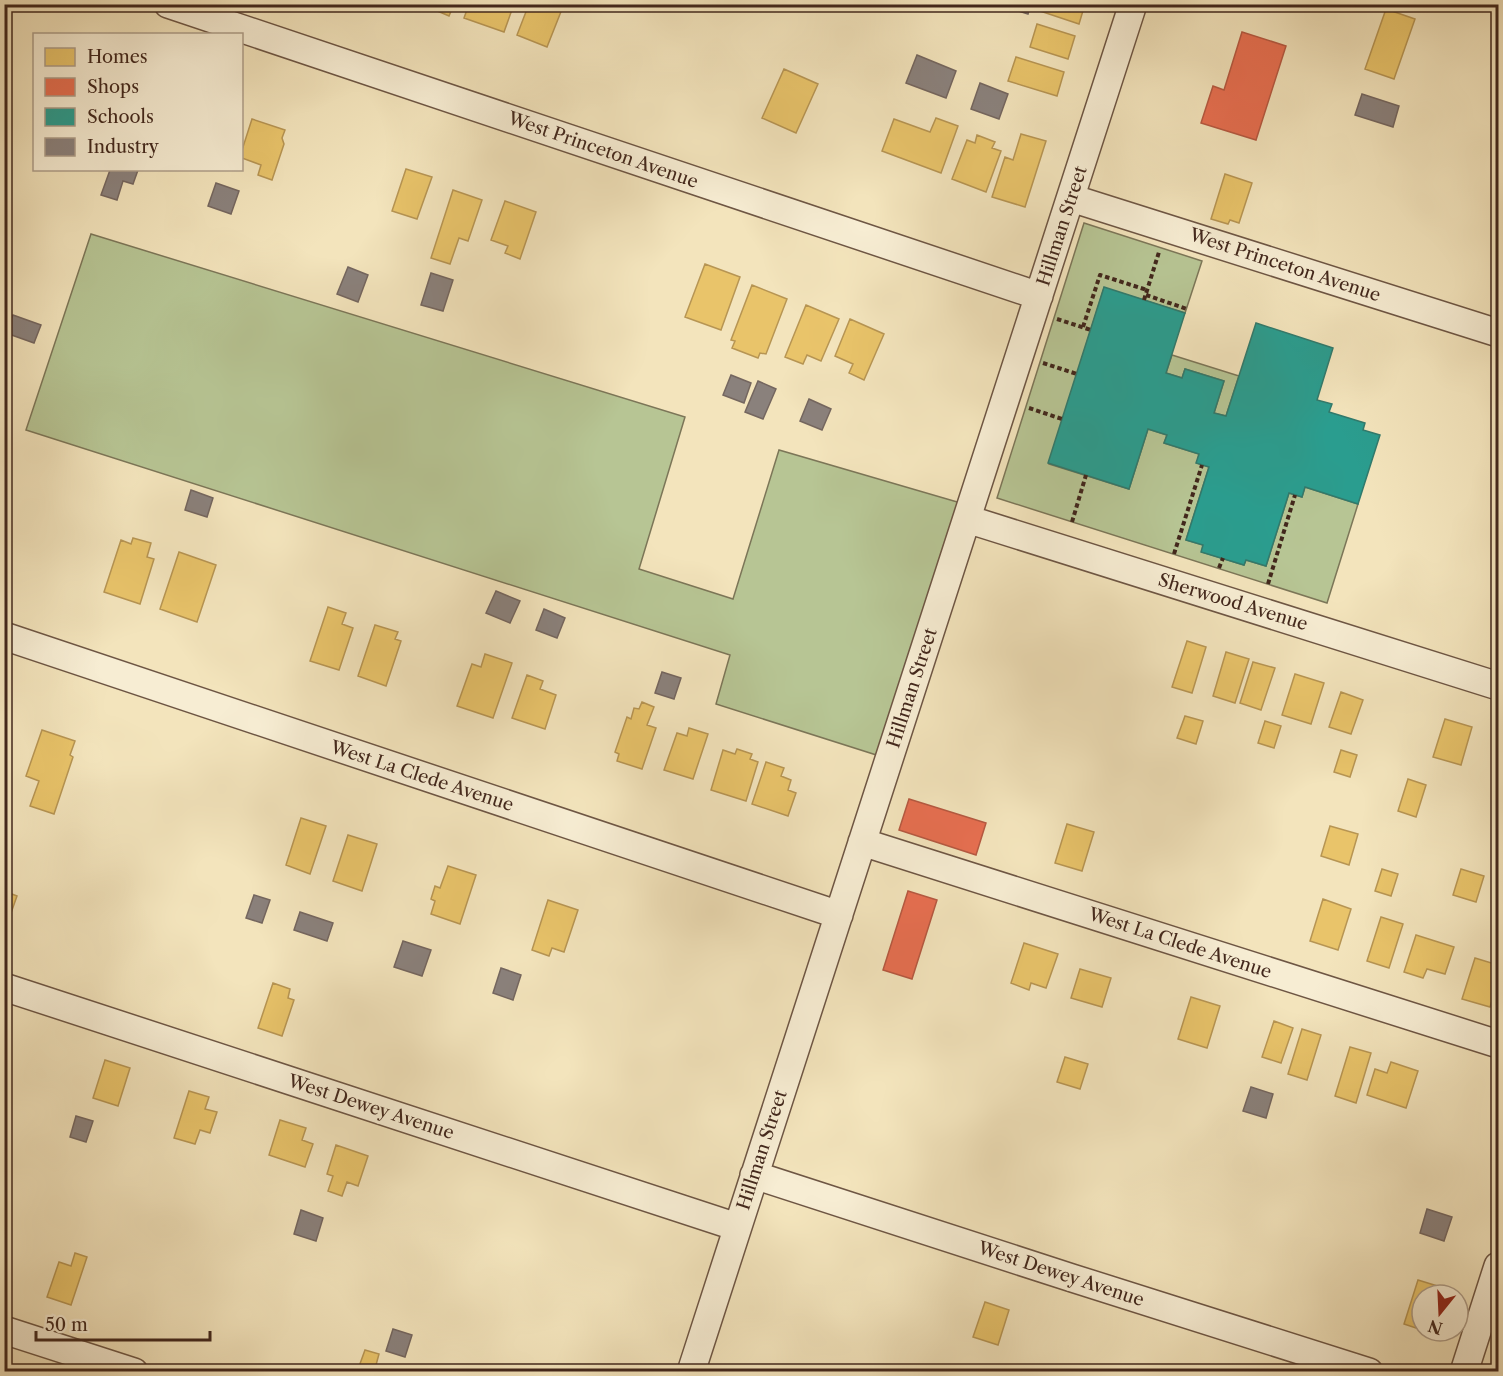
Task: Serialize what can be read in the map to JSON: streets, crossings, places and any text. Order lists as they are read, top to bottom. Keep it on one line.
{"streets":{"street":["West Princeton Avenue","Hillman Street","Sherwood Avenue","West La Clede Avenue","West Dewey Avenue"]},"crossings":[["West Princeton Avenue","Hillman Street"],["Hillman Street","Sherwood Avenue"],["Hillman Street","West La Clede Avenue"],["Hillman Street","West Dewey Avenue"]],"legend":["Homes","Shops","Schools","Industry"],"scale_bar":"50 m","north":"bottom"}
